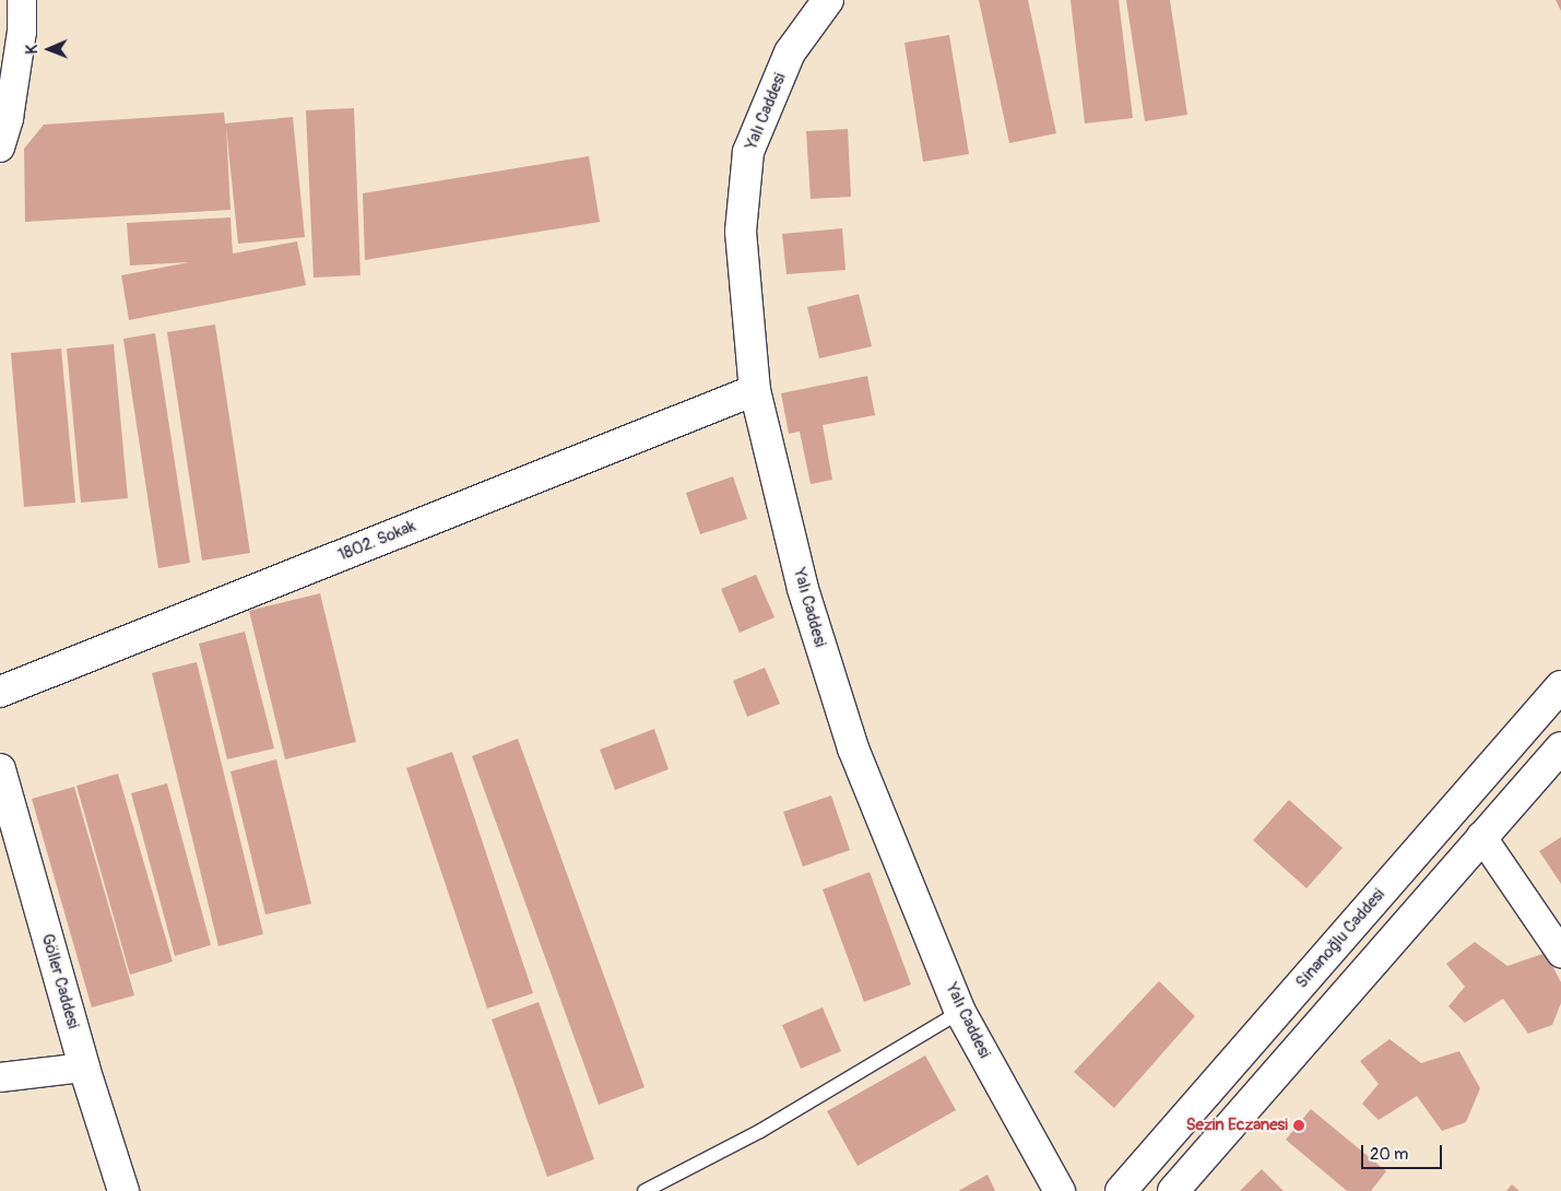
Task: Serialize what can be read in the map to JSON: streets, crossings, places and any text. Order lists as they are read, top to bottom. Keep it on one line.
{"streets":{"street":["Yalı Caddesi","1802. Sokak","Si̇nanoğlu Caddesi","Göller Caddesi"]},"crossings":[["Yalı Caddesi","1802. Sokak"]],"places":["Sezin Eczanesi"],"scale_bar":"20 m","north":"left"}
